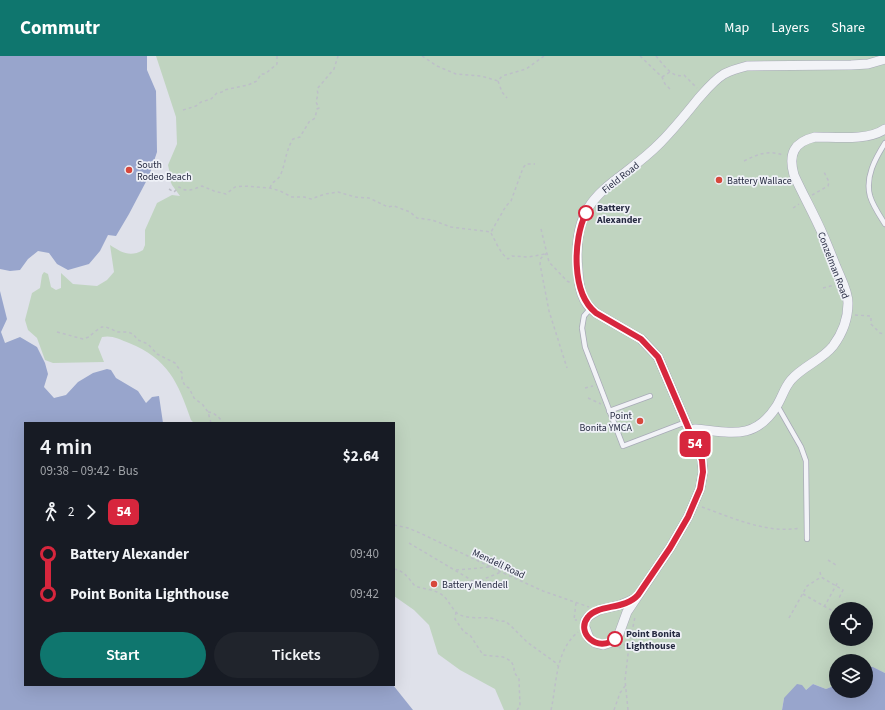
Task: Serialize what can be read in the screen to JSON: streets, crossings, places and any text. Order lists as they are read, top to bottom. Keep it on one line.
{"streets":{"street":["Field Road","Conzelman Road"],"path":["Mendell Road"]},"crossings":[["Field Road","Conzelman Road"]],"places":["South Rodeo Beach","Battery Wallace","Battery Alexander","Point Bonita YMCA","Battery Mendell","Point Bonita Lighthouse"],"lines":["bus line 54"],"page":{"header":"Commutr","nav":["Map","Layers","Share"],"on_map":"54","heading":["4 min","09:38 – 09:42 · Bus","$2.64"],"legs":["2","54"],"list":[{"name":"Battery Alexander","value":"09:40"},{"name":"Point Bonita Lighthouse","value":"09:42"}],"buttons":["Start","Tickets"]}}
